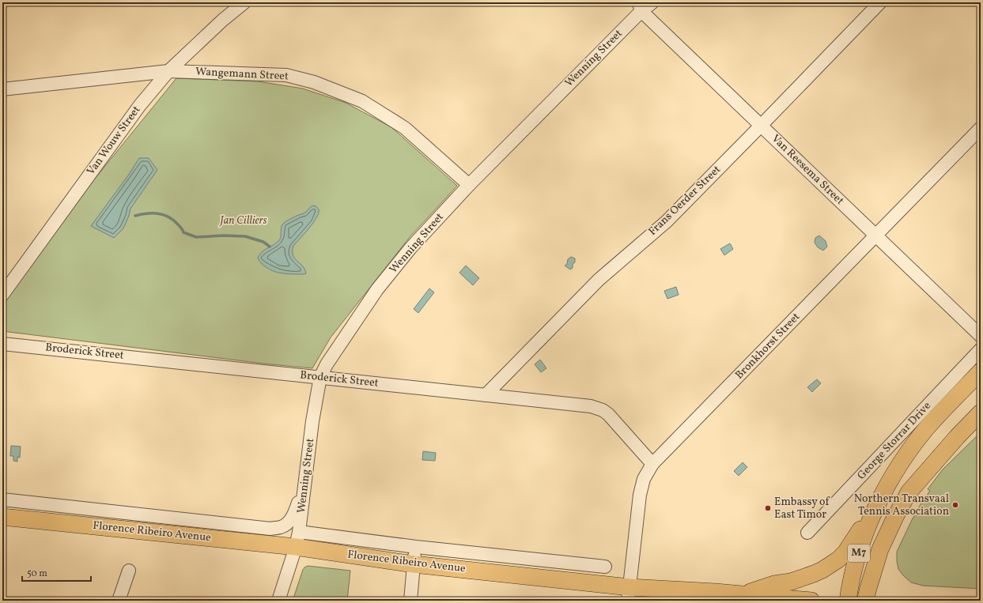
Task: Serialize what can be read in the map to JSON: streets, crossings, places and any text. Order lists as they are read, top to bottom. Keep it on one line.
{"streets":{"main road":["George Storrar Drive","Florence Ribeiro Avenue","M7"],"street":["Wenning Street","Wangemann Street","Van Wouw Street","Van Reesema Street","Frans Oerder Street","Bronkhorst Street","Broderick Street"]},"crossings":[["Wenning Street","Wangemann Street"],["Wenning Street","Van Reesema Street"],["Wenning Street","Broderick Street"],["Wenning Street","Florence Ribeiro Avenue"],["Wangemann Street","Van Wouw Street"],["Van Reesema Street","Frans Oerder Street"],["Van Reesema Street","Bronkhorst Street"],["Frans Oerder Street","Broderick Street"],["Bronkhorst Street","Broderick Street"],["Bronkhorst Street","Florence Ribeiro Avenue"]],"parks":["Jan Cilliers"],"places":["Northern Transvaal Tennis Association","Embassy of East Timor"],"scale_bar":"50 m"}
